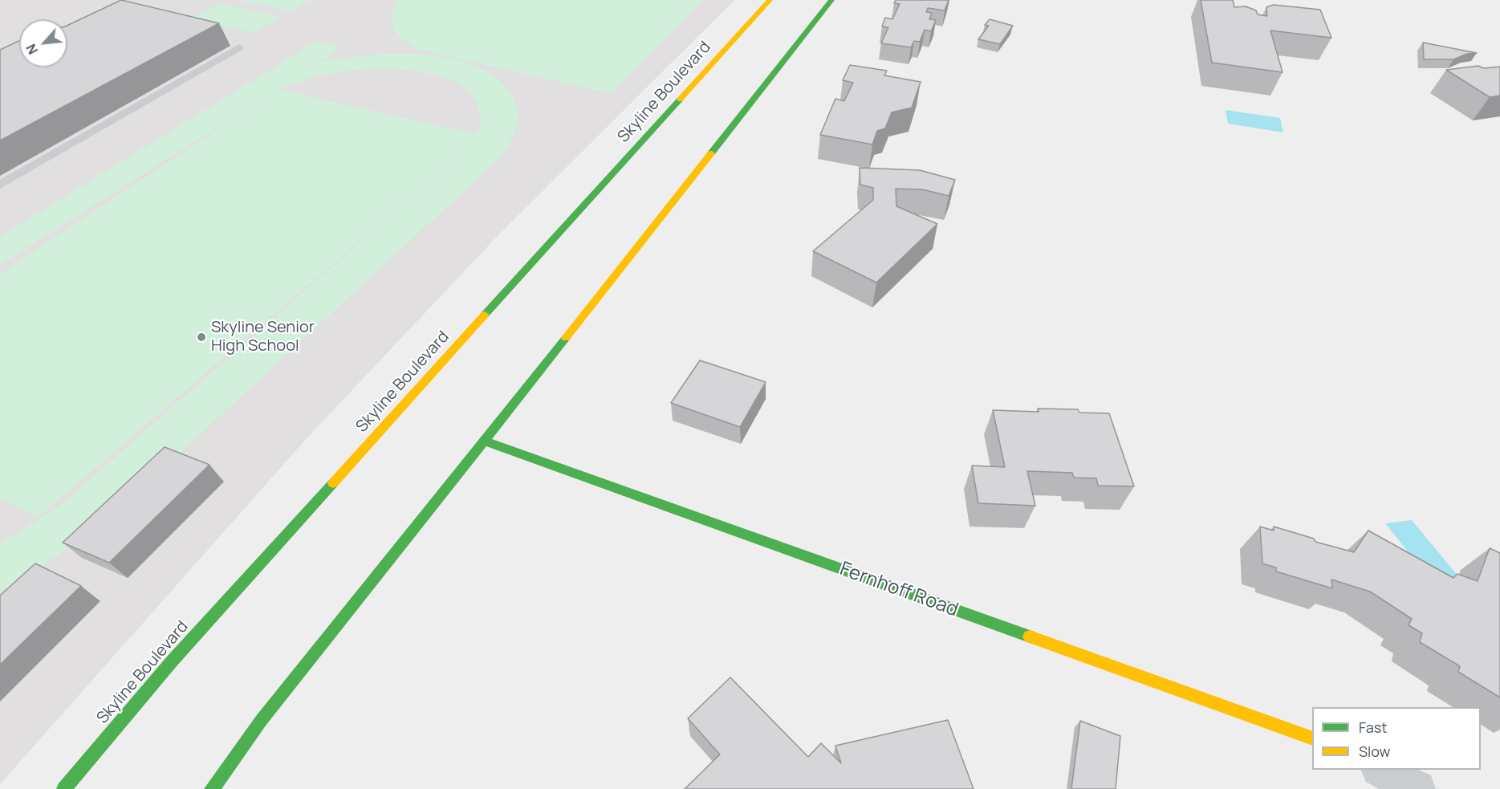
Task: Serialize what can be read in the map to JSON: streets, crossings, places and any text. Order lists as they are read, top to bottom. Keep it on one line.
{"streets":{"main road":["Skyline Boulevard","Fernhoff Road"]},"places":["Skyline Senior High School"],"legend":["Fast","Slow"],"north":"bottom left"}
